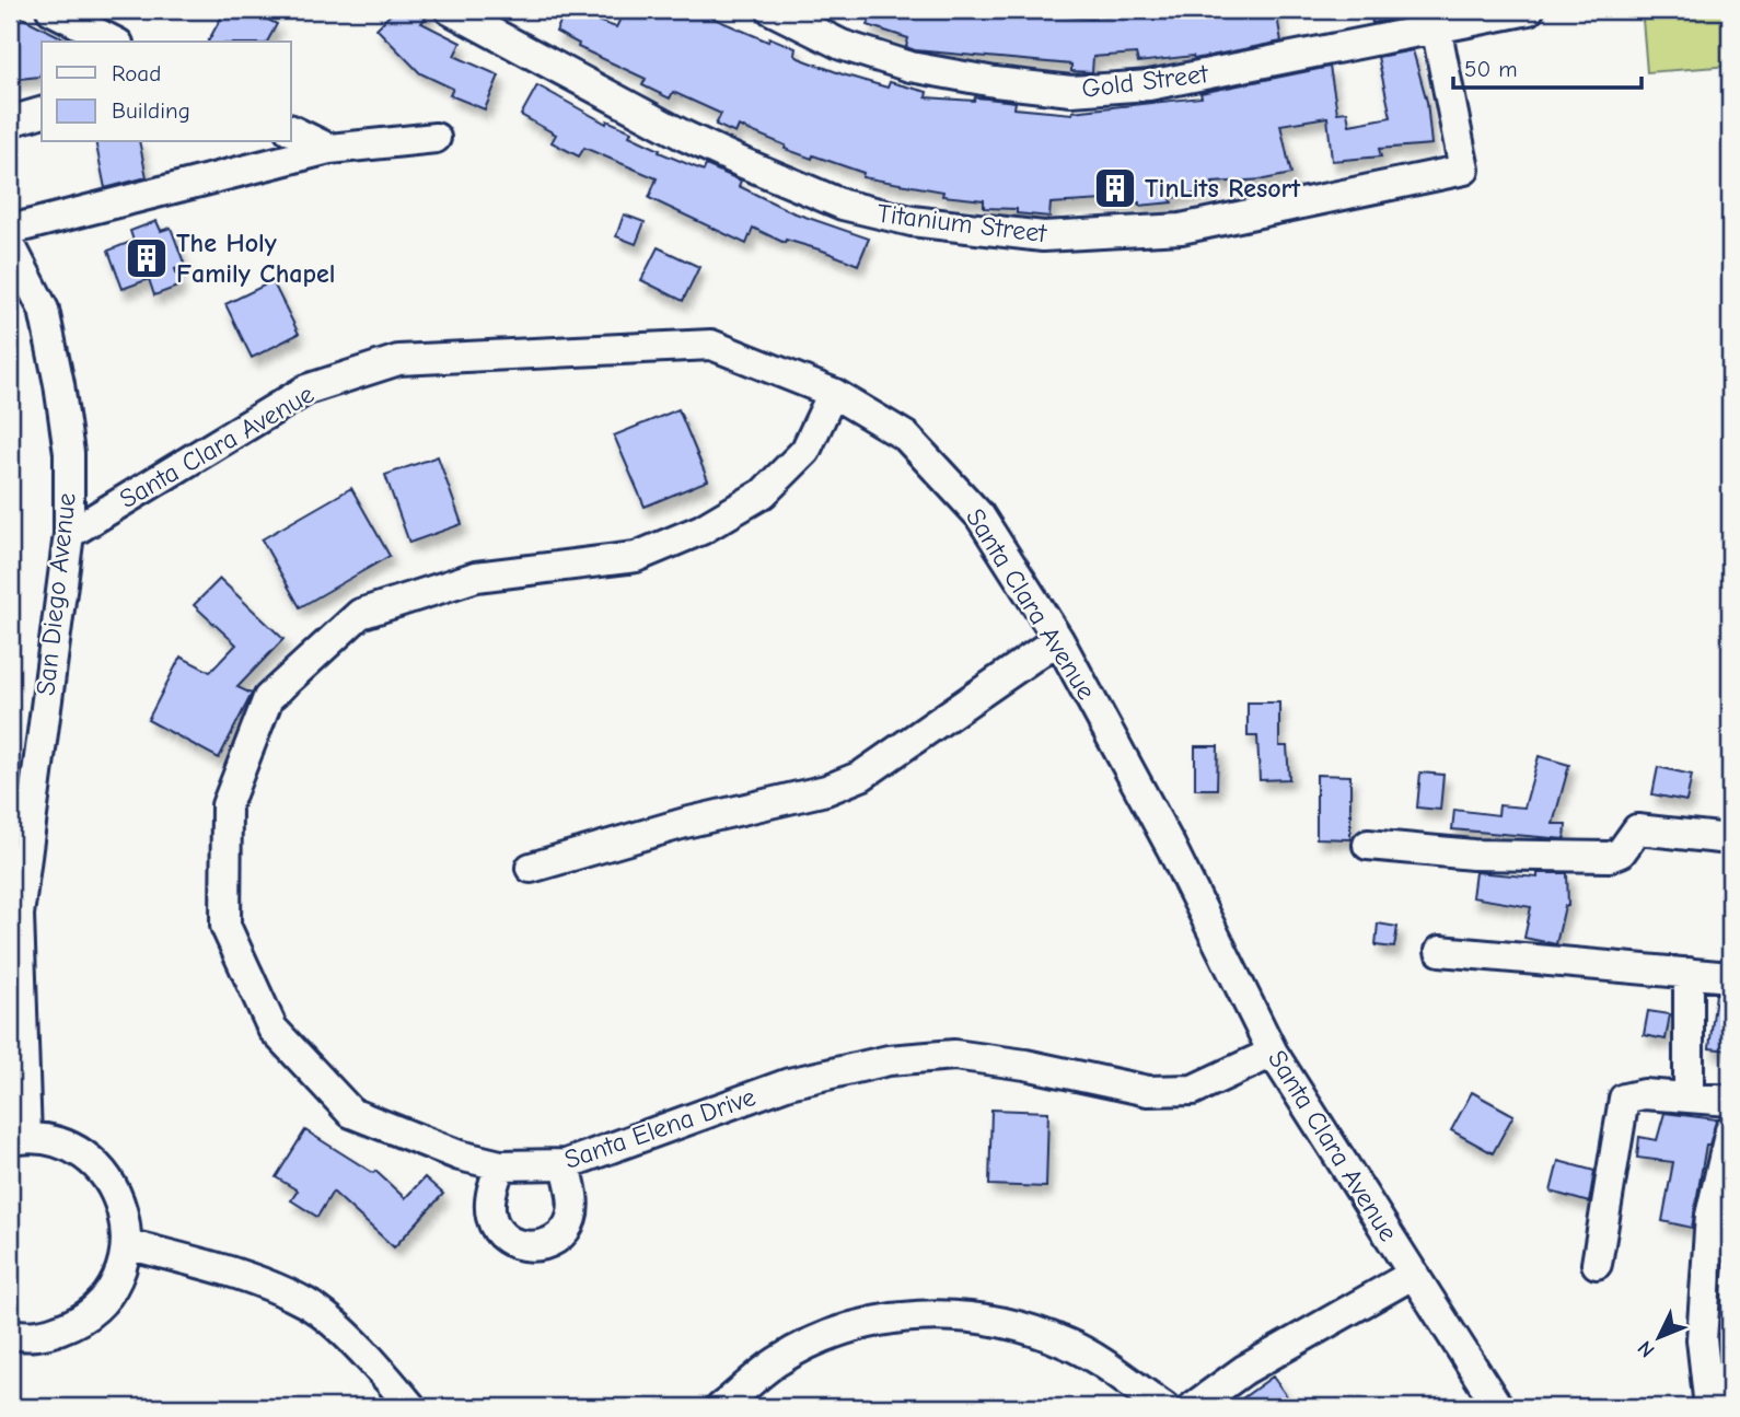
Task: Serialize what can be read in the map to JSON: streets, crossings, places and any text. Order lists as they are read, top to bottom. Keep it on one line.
{"streets":{"street":["Gold Street","Titanium Street","Santa Clara Avenue","San Diego Avenue","Santa Elena Drive"]},"crossings":[["Gold Street","Titanium Street"],["Santa Clara Avenue","San Diego Avenue"],["Santa Clara Avenue","Santa Elena Drive"]],"places":{"building":["TinLits Resort","The Holy Family Chapel"]},"legend":["Road","Building"],"scale_bar":"50 m","north":"bottom left"}
